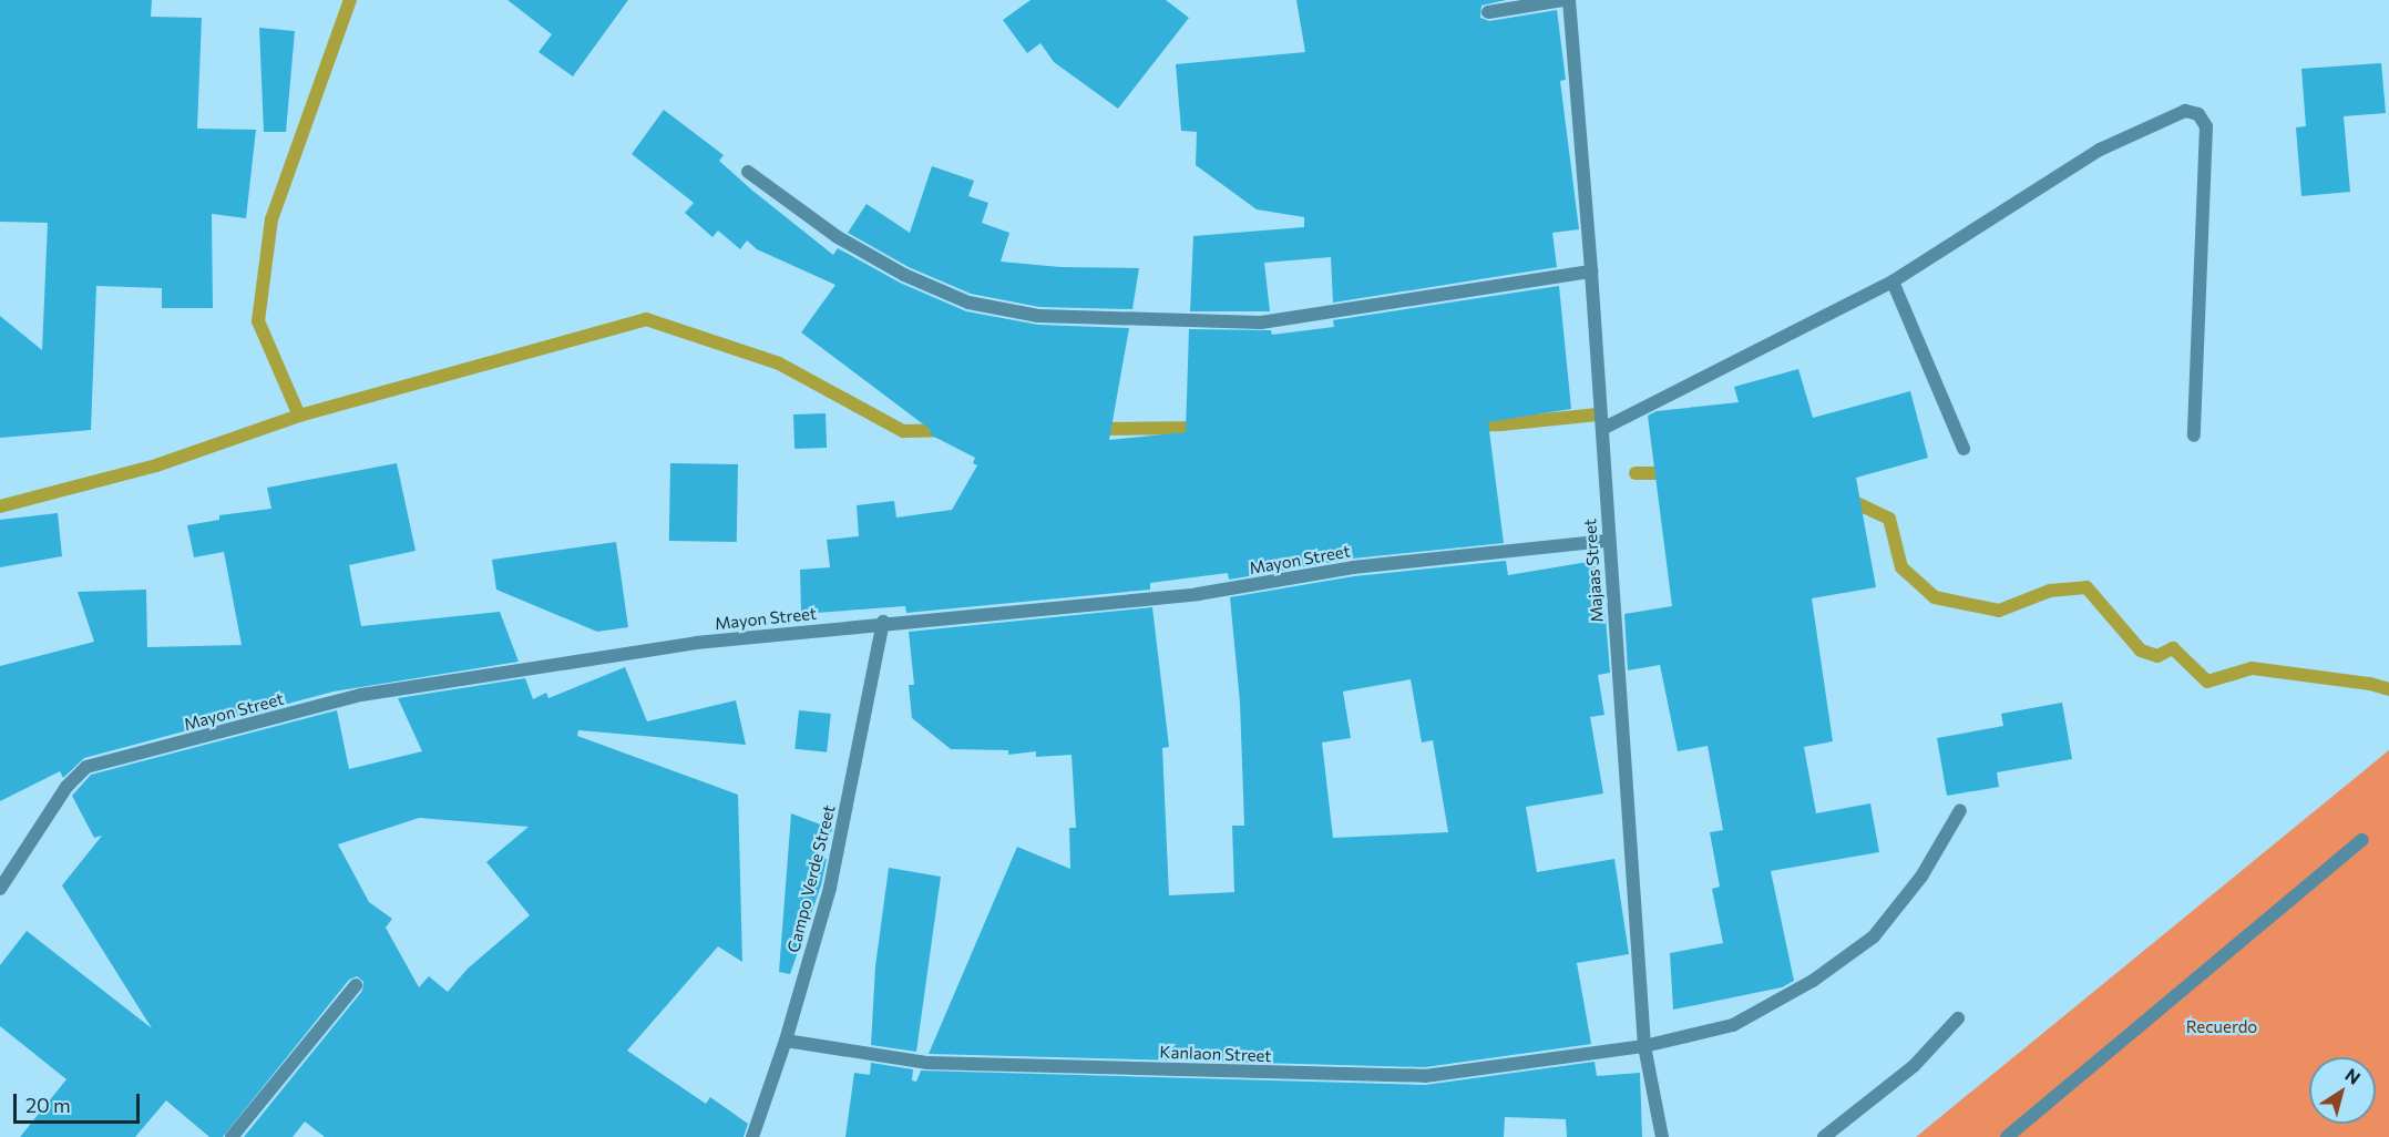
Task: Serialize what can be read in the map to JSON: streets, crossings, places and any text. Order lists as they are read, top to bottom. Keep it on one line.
{"streets":{"street":["Mayon Street","Majaas Street","Campo Verde Street","Kanlaon Street"]},"crossings":[["Mayon Street","Majaas Street"],["Mayon Street","Campo Verde Street"],["Majaas Street","Kanlaon Street"],["Campo Verde Street","Kanlaon Street"]],"parks":["Recuerdo"],"scale_bar":"20 m","north":"top right"}
